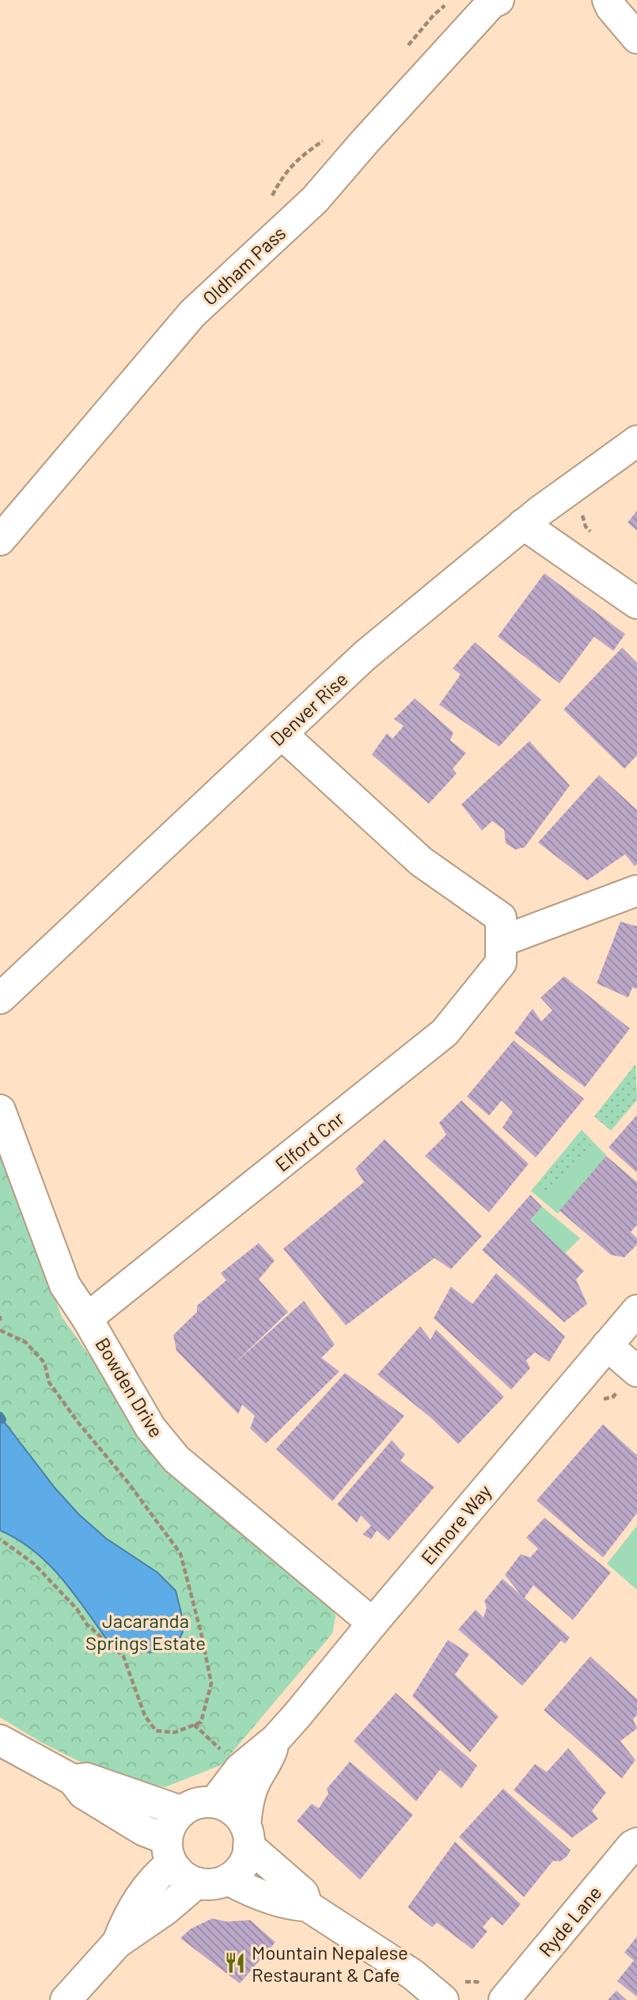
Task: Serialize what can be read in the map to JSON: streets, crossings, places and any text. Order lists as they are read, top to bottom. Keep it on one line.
{"streets":{"street":["Oldham Pass","Denver Rise","Elford Cnr","Bowden Drive","Elmore Way","Ryde Lane"]},"crossings":[["Denver Rise","Elford Cnr"],["Elford Cnr","Bowden Drive"],["Bowden Drive","Elmore Way"]],"parks":["Jacaranda Springs Estate"],"places":{"restaurant":["Mountain Nepalese Restaurant & Cafe"]}}
